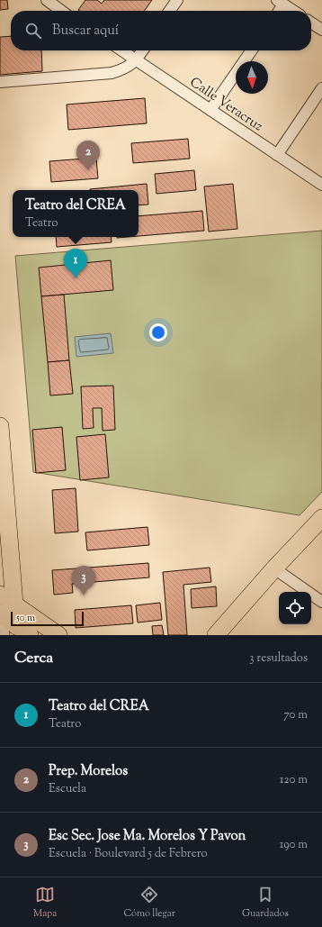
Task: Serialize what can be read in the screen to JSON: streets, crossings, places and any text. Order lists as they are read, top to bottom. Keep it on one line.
{"streets":{"street":["Calle Veracruz"]},"scale_bar":"50 m","north":"bottom","page":{"search":"Buscar aquí","pins":["2","1","3"],"popup":["Teatro del CREA","Teatro"],"scale":"50 m","heading":["Cerca","3 resultados"],"list":[{"mark":"1","name":"Teatro del CREA","note":"Teatro","value":"70 m"},{"mark":"2","name":"Prep. Morelos","note":"Escuela","value":"120 m"},{"mark":"3","name":"Esc Sec. Jose Ma. Morelos Y Pavon","note":"Escuela · Boulevard 5 de Febrero","value":"190 m"}],"nav":["Mapa","Cómo llegar","Guardados"]}}
